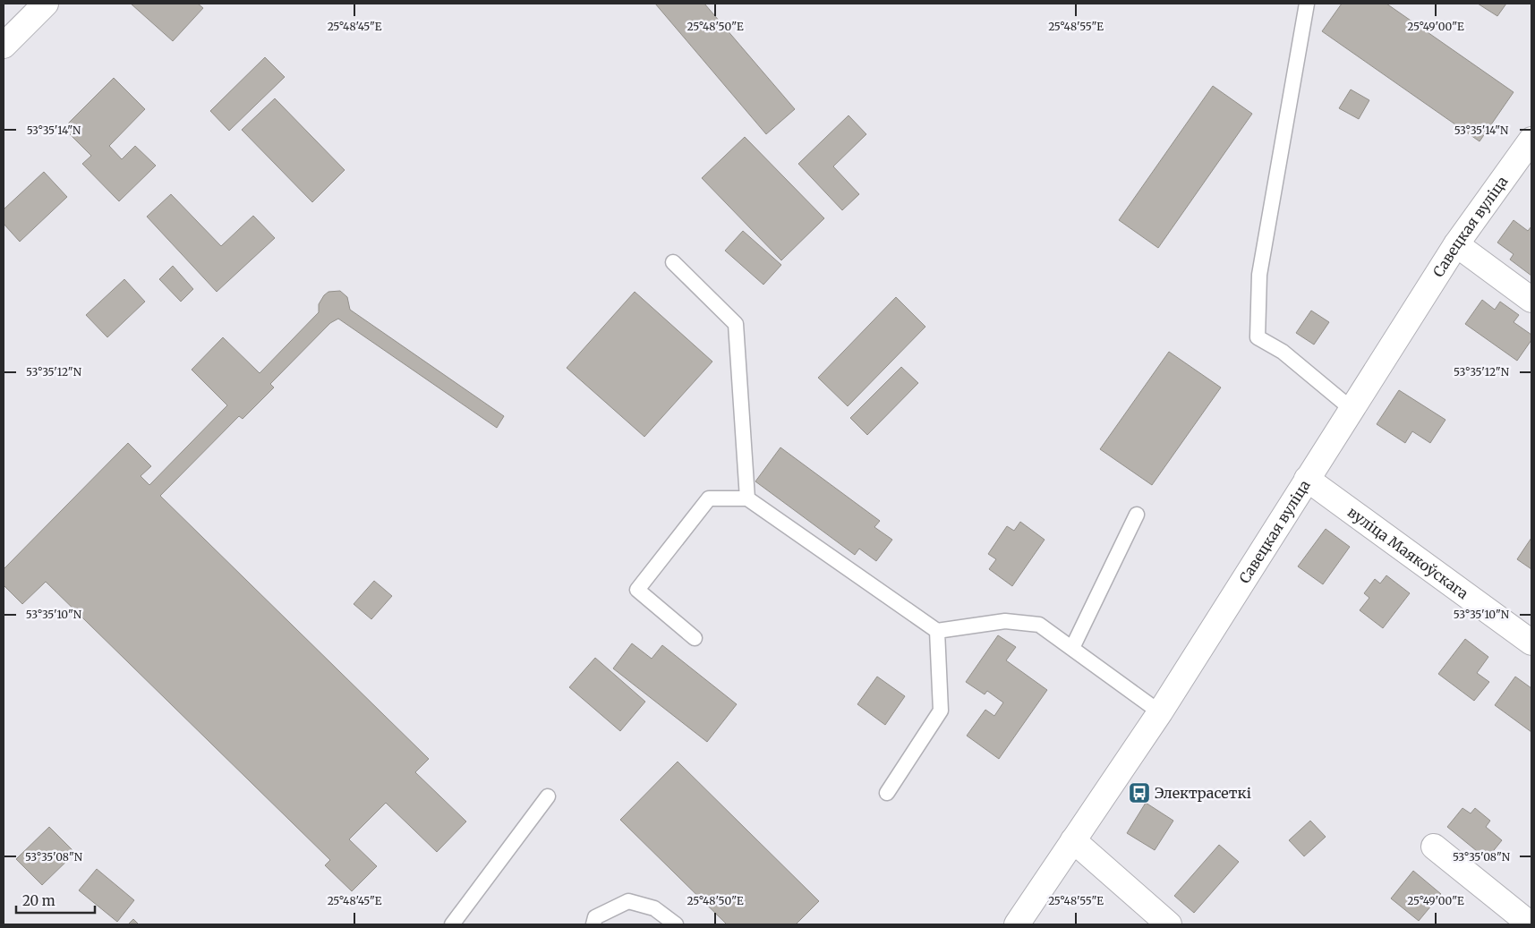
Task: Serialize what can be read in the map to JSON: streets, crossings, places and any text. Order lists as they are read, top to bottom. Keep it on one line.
{"streets":{"street":["Савецкая вуліца","вуліца Маякоўскага"]},"crossings":[["Савецкая вуліца","вуліца Маякоўскага"]],"places":{"bus stop":["Электрасеткі"]},"scale_bar":"20 m","coordinates":["25°48'45\"E","25°48'50\"E","25°48'55\"E","25°49'00\"E","53°35'14\"N","53°35'12\"N","53°35'10\"N","53°35'08\"N"]}
